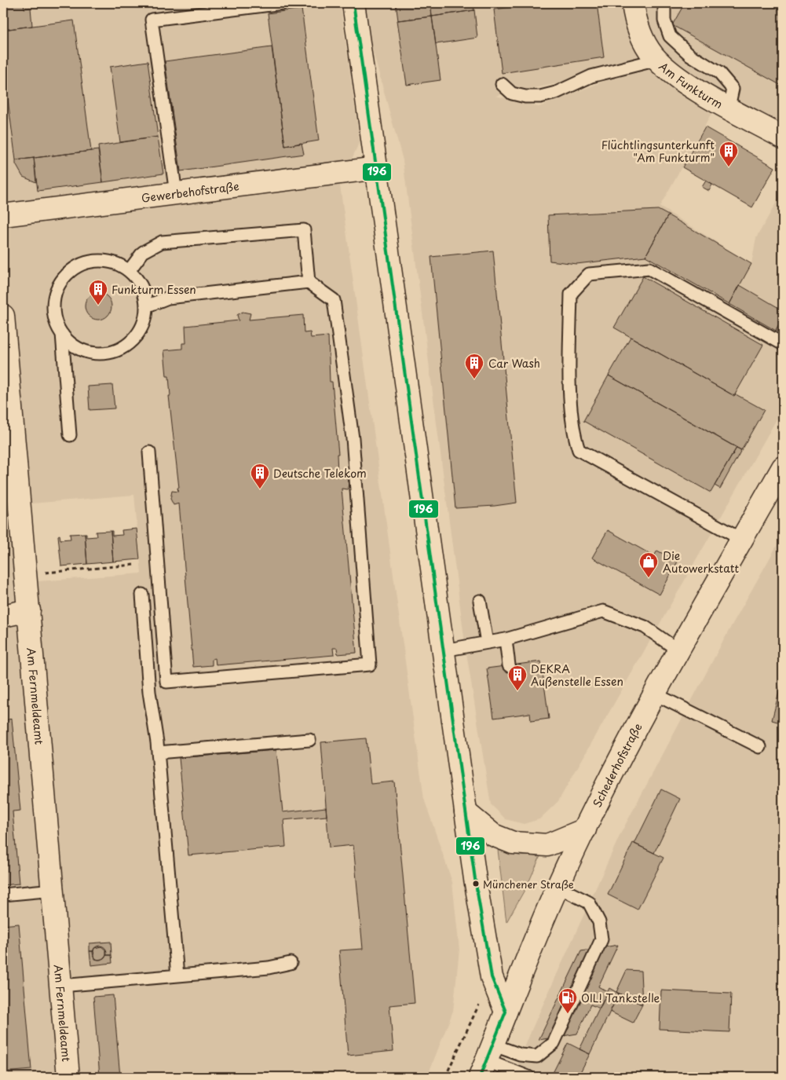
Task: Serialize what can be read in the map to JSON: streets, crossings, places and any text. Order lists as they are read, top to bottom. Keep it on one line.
{"streets":{"street":["Am Funkturm","Gewerbehofstraße","Am Fernmeldeamt","Schederhofstraße"]},"places":{"building":["Flüchtlingsunterkunft \"Am Funkturm\"","Funkturm Essen","Car Wash","Deutsche Telekom","DEKRA Außenstelle Essen"],"shop":["Die Autowerkstatt"],"other":["Münchener Straße"],"fuel station":["OIL! Tankstelle"]},"lines":["transit line 196"]}
